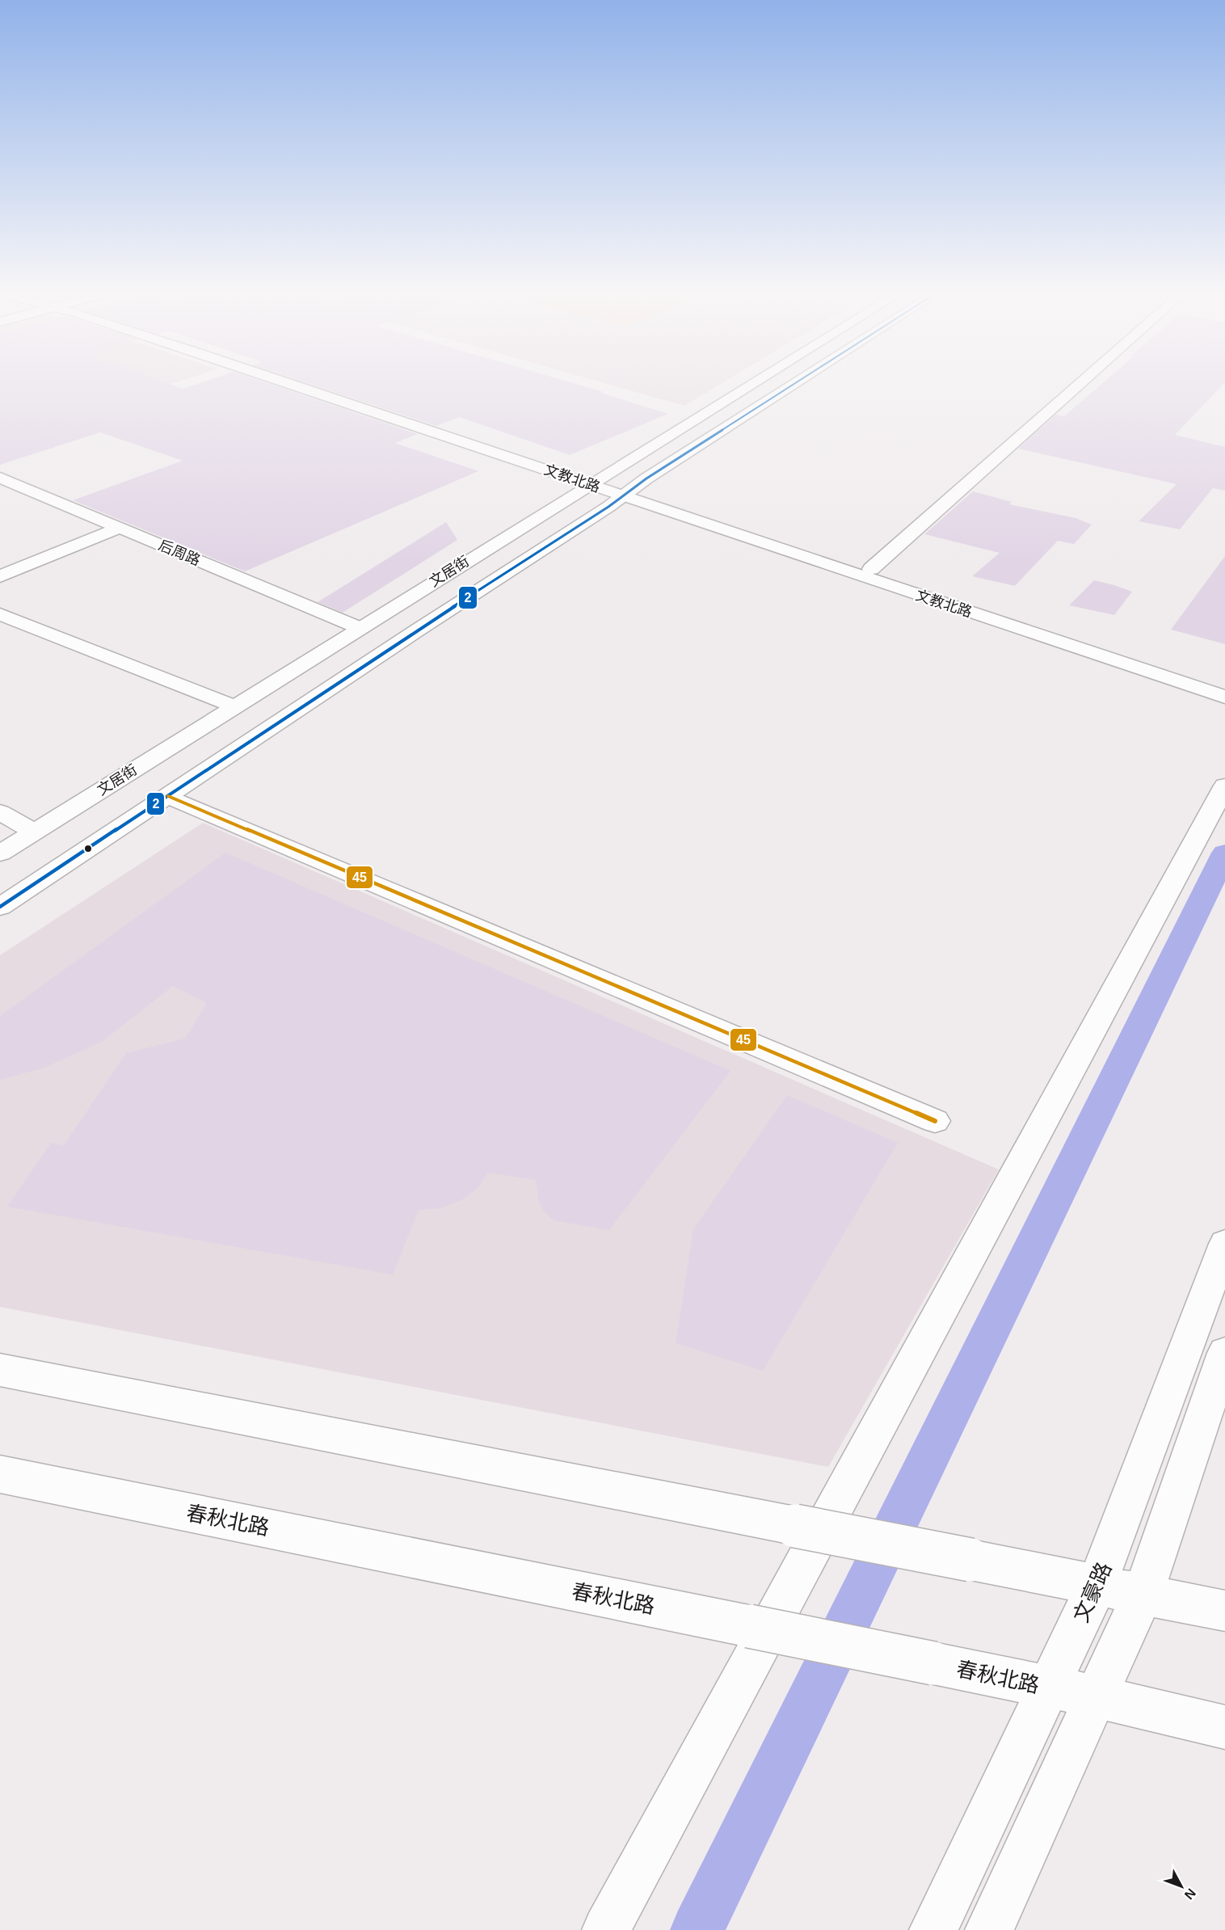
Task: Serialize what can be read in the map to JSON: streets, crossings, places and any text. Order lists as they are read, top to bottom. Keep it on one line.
{"streets":{"street":["文教北路","后周路","文居街","春秋北路","文豪路"]},"crossings":[["文教北路","文居街"],["后周路","文居街"],["春秋北路","文豪路"]],"lines":["transit line 2","transit line 45"],"north":"bottom right"}
